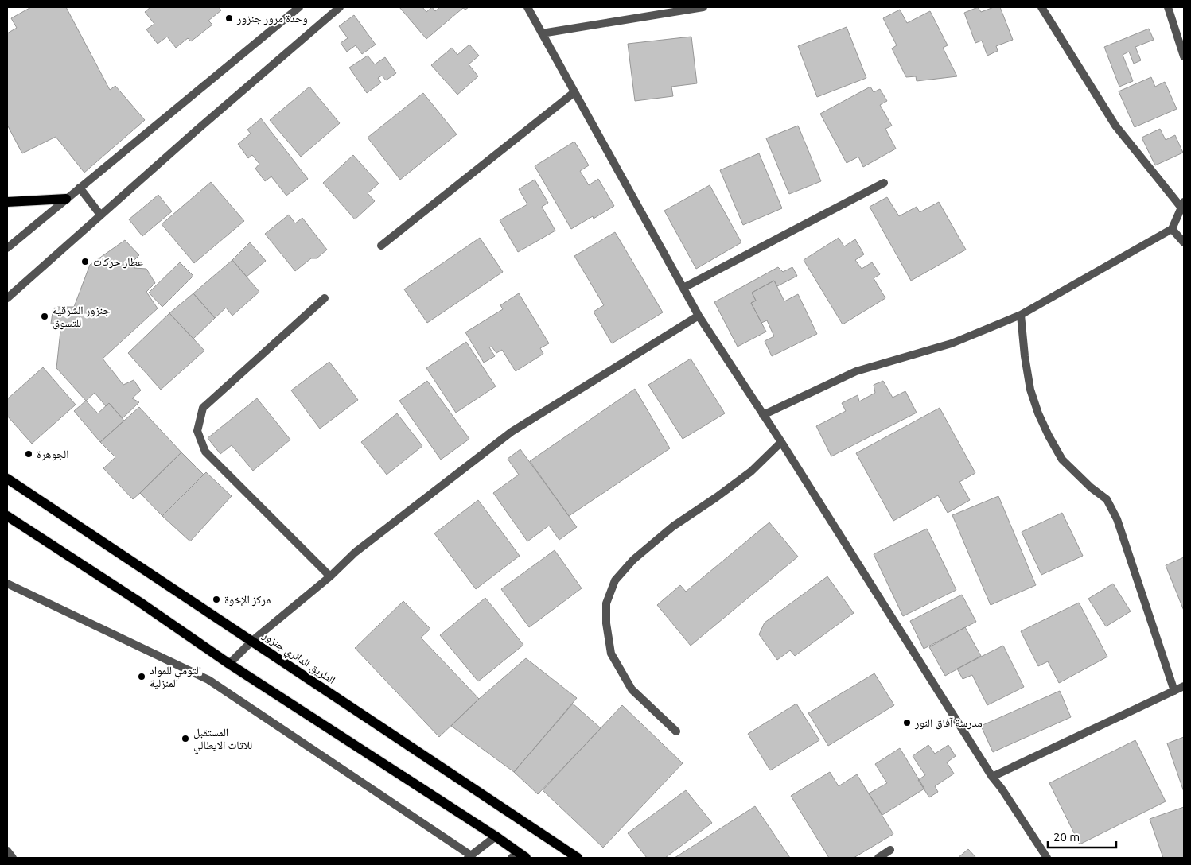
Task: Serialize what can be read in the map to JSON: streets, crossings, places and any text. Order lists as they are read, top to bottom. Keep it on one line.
{"streets":{"main road":["الطريق الدائري جنزور"]},"places":["وحدة مرور جنزور","عطار حركات","جنزور الشرقية للتسوق","الجوهرة","مركز الإخوة","التومي للمواد المنزلية","مدرسة آفاق النور","المستقبل للاثاث الايطالي"],"scale_bar":"20 m"}
